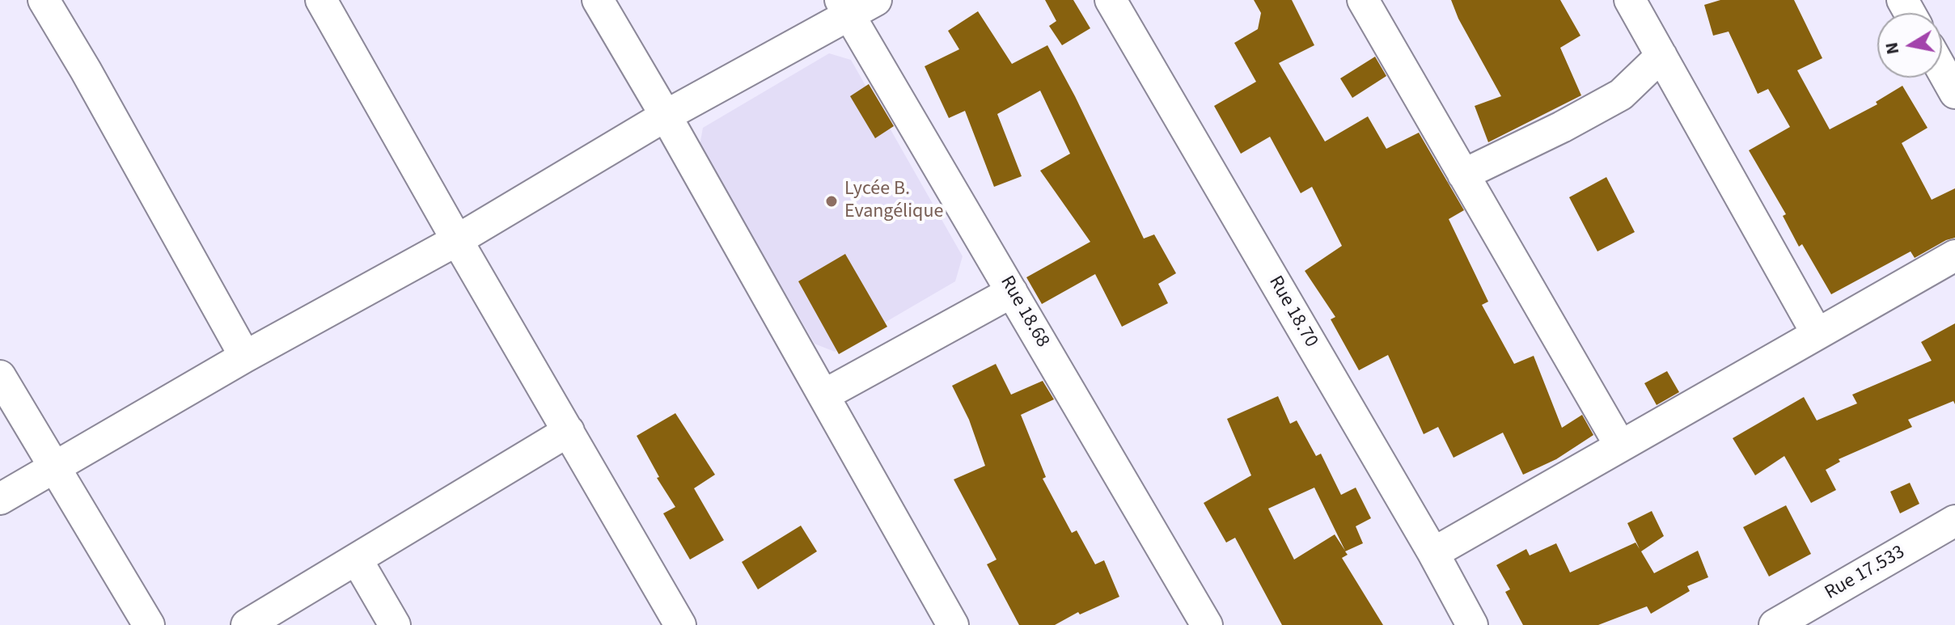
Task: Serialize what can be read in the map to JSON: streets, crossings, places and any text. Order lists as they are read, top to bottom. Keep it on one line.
{"streets":{"street":["Rue 18.68","Rue 18.70","Rue 17.533"]},"places":["Lycée B. Evangélique"],"north":"left"}
